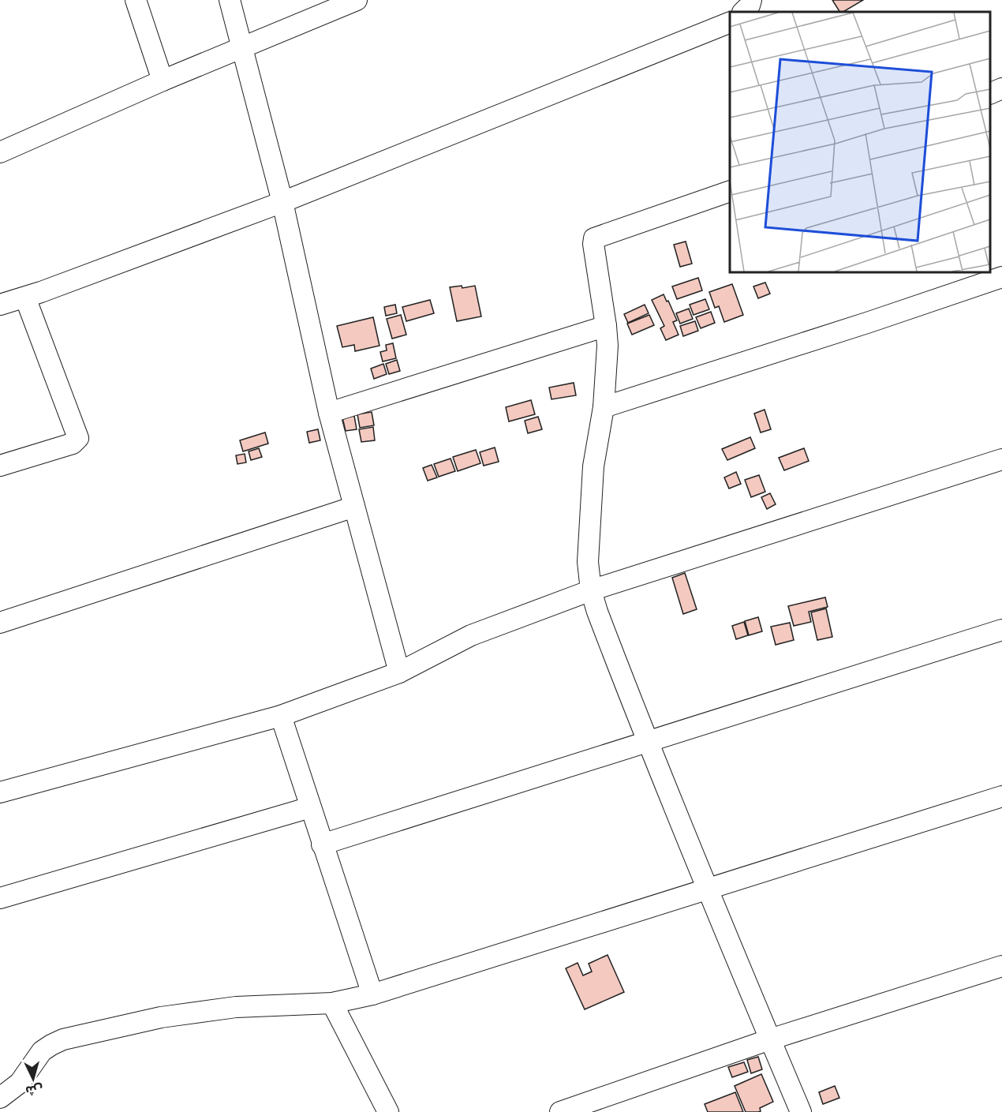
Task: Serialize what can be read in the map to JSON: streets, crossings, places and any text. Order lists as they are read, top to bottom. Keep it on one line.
{"north":"bottom"}
